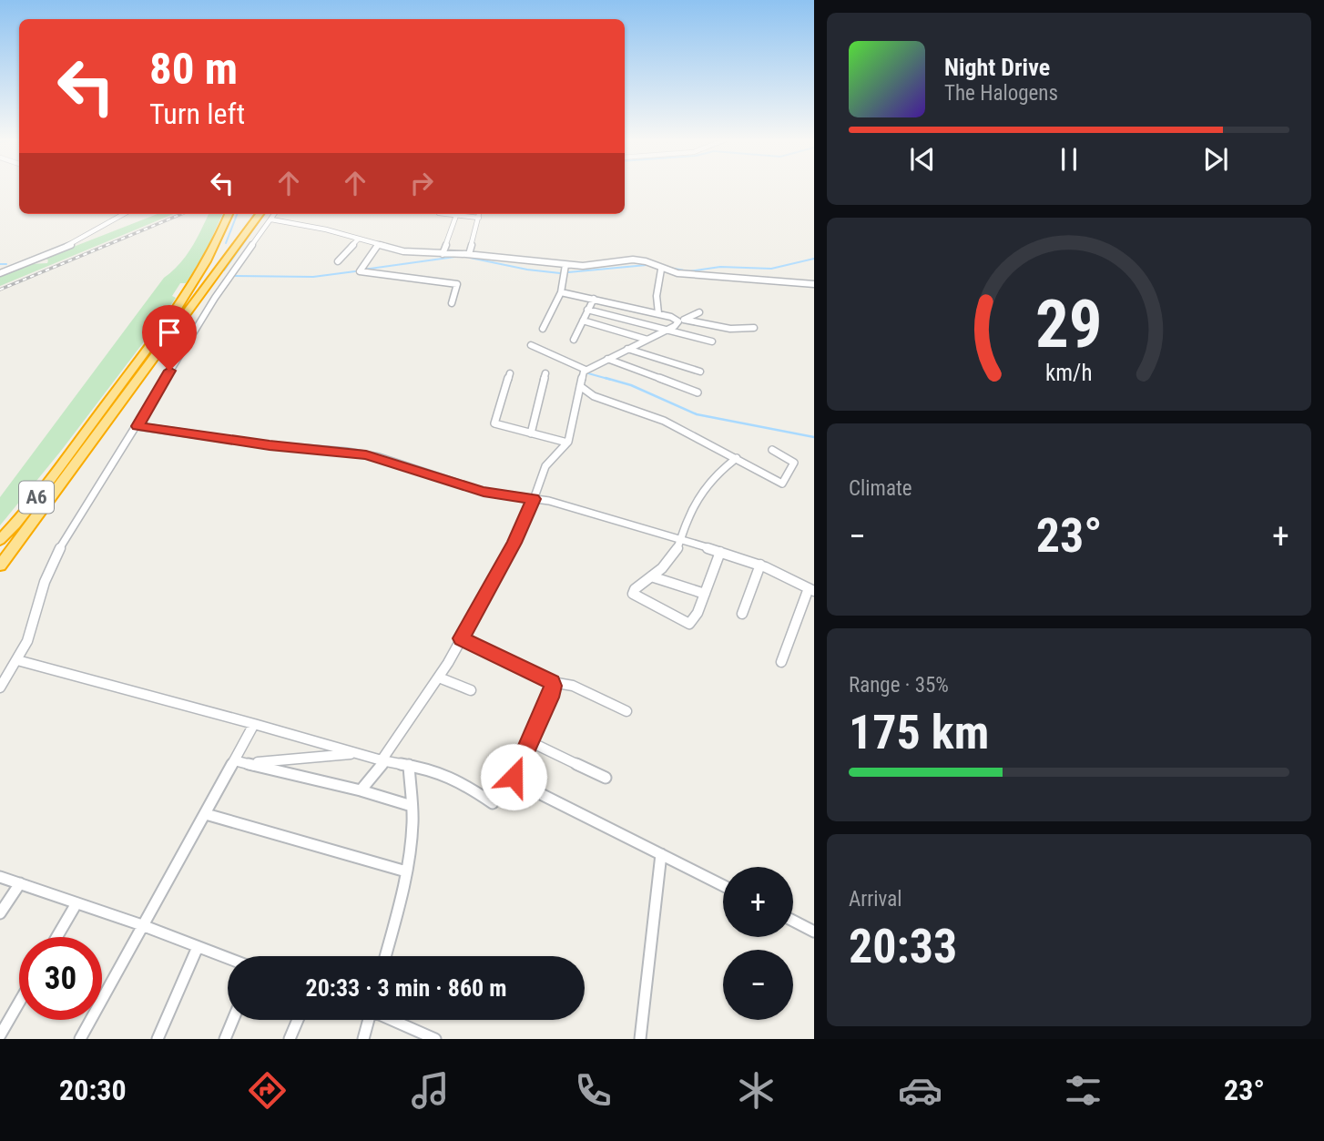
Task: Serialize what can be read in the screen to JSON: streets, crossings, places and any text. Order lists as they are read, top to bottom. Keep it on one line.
{"streets":{"highway":["Α6"]},"page":{"turn":["80 m","Turn left"],"song":["Night Drive","The Halogens"],"tile":["Climate",["Range · 35%","175 km"],["Arrival","20:33"]],"heat":["−","23°","+"],"map_buttons":["+","−"],"limit":"30","trip":"20:33 · 3 min · 860 m","tabs":["20:30","23°"],"gauge":["29","km/h"]}}
